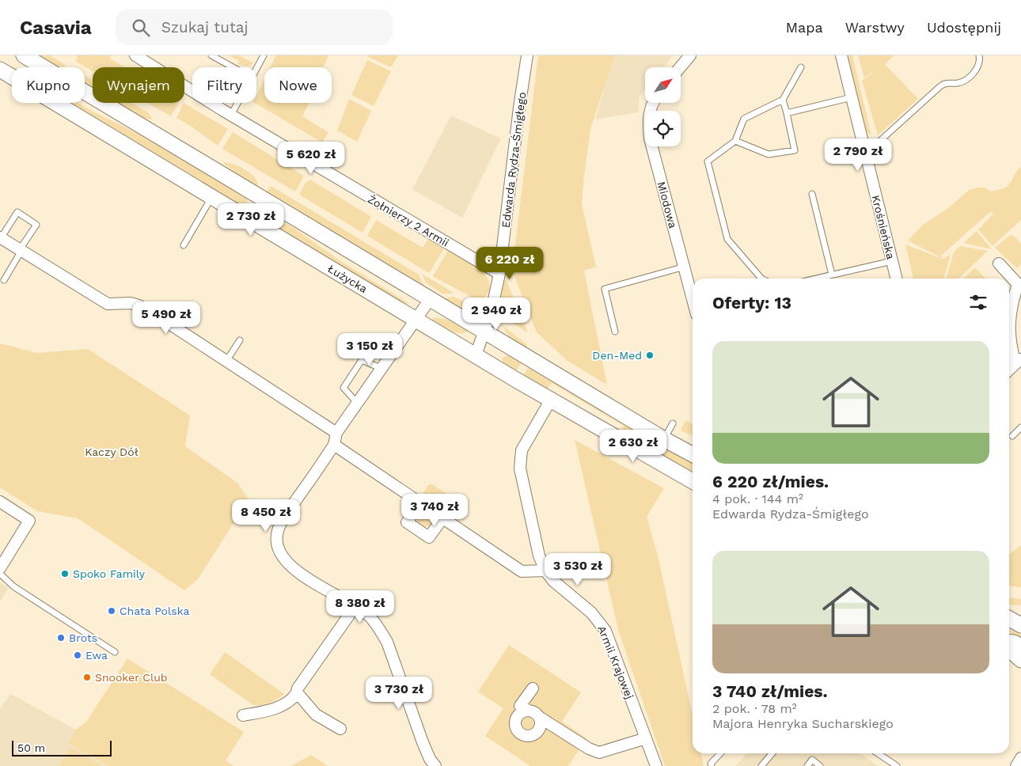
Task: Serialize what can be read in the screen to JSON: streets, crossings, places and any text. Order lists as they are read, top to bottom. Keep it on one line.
{"streets":{"main road":["Łużycka"],"street":["Edwarda Rydza-Śmigłego","Miodowa","Żołnierzy 2 Armii","Krośnieńska","Armii Krajowej"]},"crossings":[["Edwarda Rydza-Śmigłego","Żołnierzy 2 Armii"],["Edwarda Rydza-Śmigłego","Łużycka"],["Łużycka","Armii Krajowej"]],"parks":["Kaczy Dół"],"places":["Den-Med","Spoko Family","Chata Polska","Brots","Ewa","Snooker Club"],"scale_bar":"50 m","north":"top right","page":{"header":"Casavia","search":"Szukaj tutaj","nav":["Mapa","Warstwy","Udostępnij"],"chip":["Kupno","Wynajem","Filtry","Nowe"],"price":["2 790 zł","5 620 zł","2 730 zł","6 220 zł","2 940 zł","5 490 zł","3 150 zł","2 630 zł","3 740 zł","8 450 zł","3 530 zł","8 380 zł","3 730 zł"],"heading":"Oferty: 13","list":[{"name":"6 220 zł/mies.","note":"4 pok. · 144 m² · Edwarda Rydza-Śmigłego"},{"name":"3 740 zł/mies.","note":"2 pok. · 78 m² · Majora Henryka Sucharskiego"}],"scale":"50 m"}}
